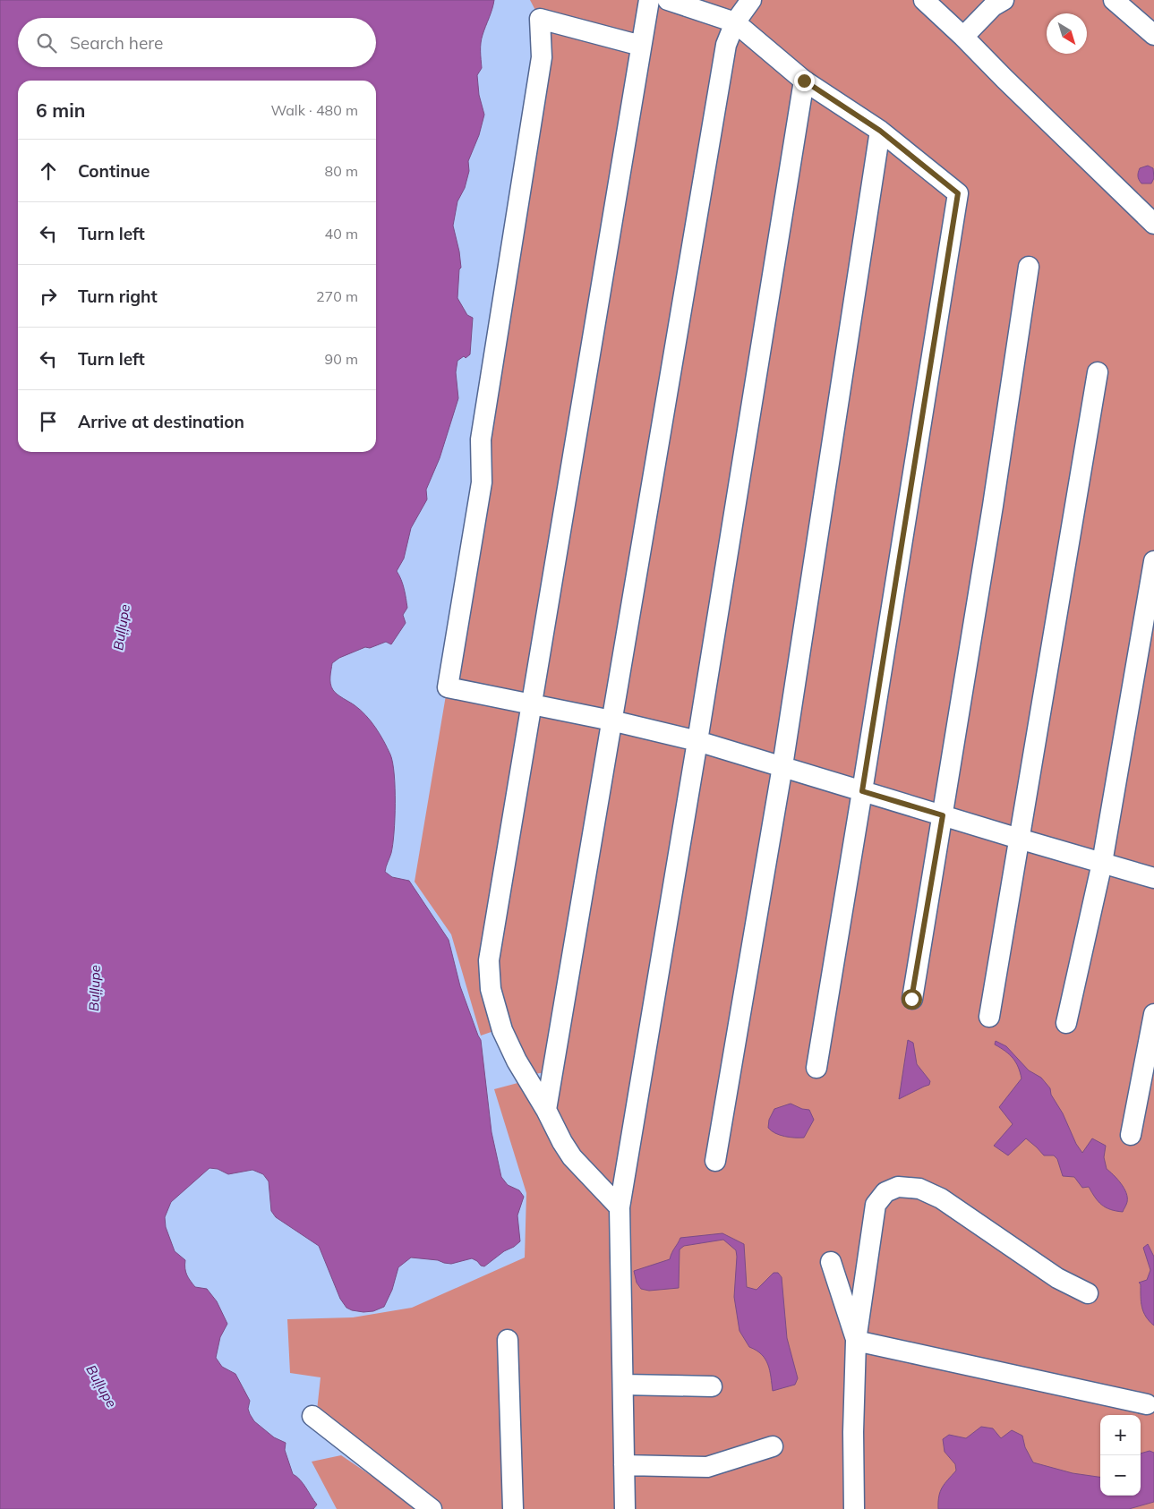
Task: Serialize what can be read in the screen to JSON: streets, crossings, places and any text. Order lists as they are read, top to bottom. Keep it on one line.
{"water":["Buļļupe"],"north":"bottom right","page":{"search":"Search here","heading":["6 min","Walk · 480 m"],"list":[["Continue","80 m"],["Turn left","40 m"],["Turn right","270 m"],["Turn left","90 m"],"Arrive at destination"],"map_buttons":["+","−"]}}
